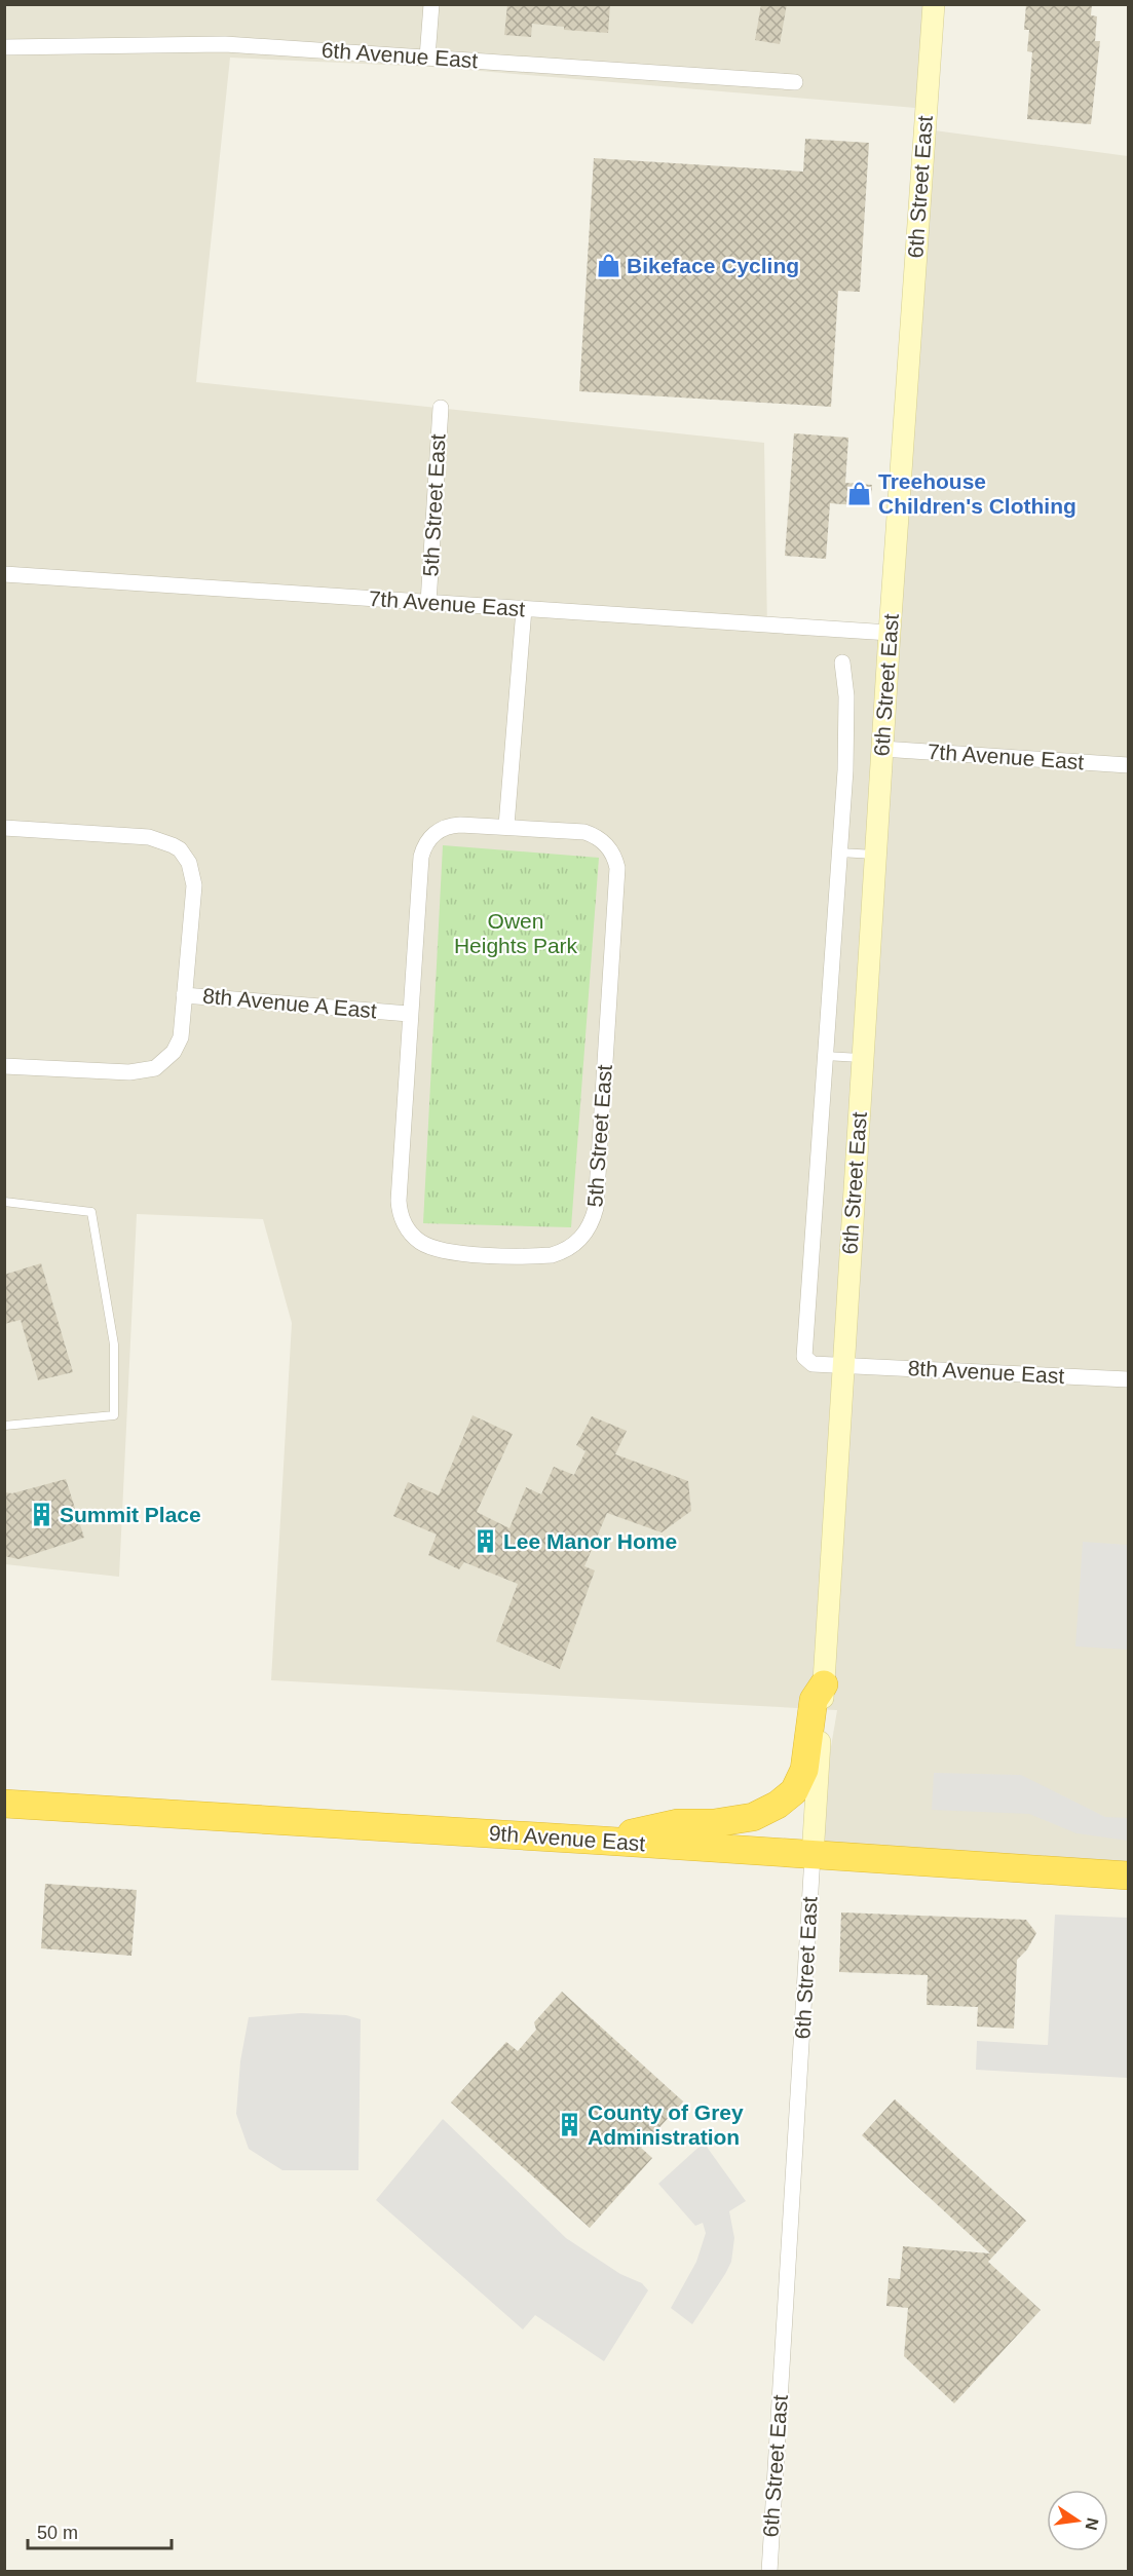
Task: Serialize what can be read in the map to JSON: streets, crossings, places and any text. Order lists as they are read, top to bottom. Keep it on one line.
{"streets":{"highway":["9th Avenue East"],"main road":["6th Street East"],"street":["6th Avenue East","5th Street East","7th Avenue East","8th Avenue A East","8th Avenue East"]},"crossings":[["6th Street East","7th Avenue East"],["6th Street East","8th Avenue East"],["6th Street East","9th Avenue East"],["5th Street East","7th Avenue East"],["5th Street East","8th Avenue A East"]],"parks":["Owen Heights Park"],"places":{"shop":["Bikeface Cycling","Treehouse Children's Clothing"],"building":["Summit Place","Lee Manor Home","County of Grey Administration"]},"scale_bar":"50 m","north":"right"}
